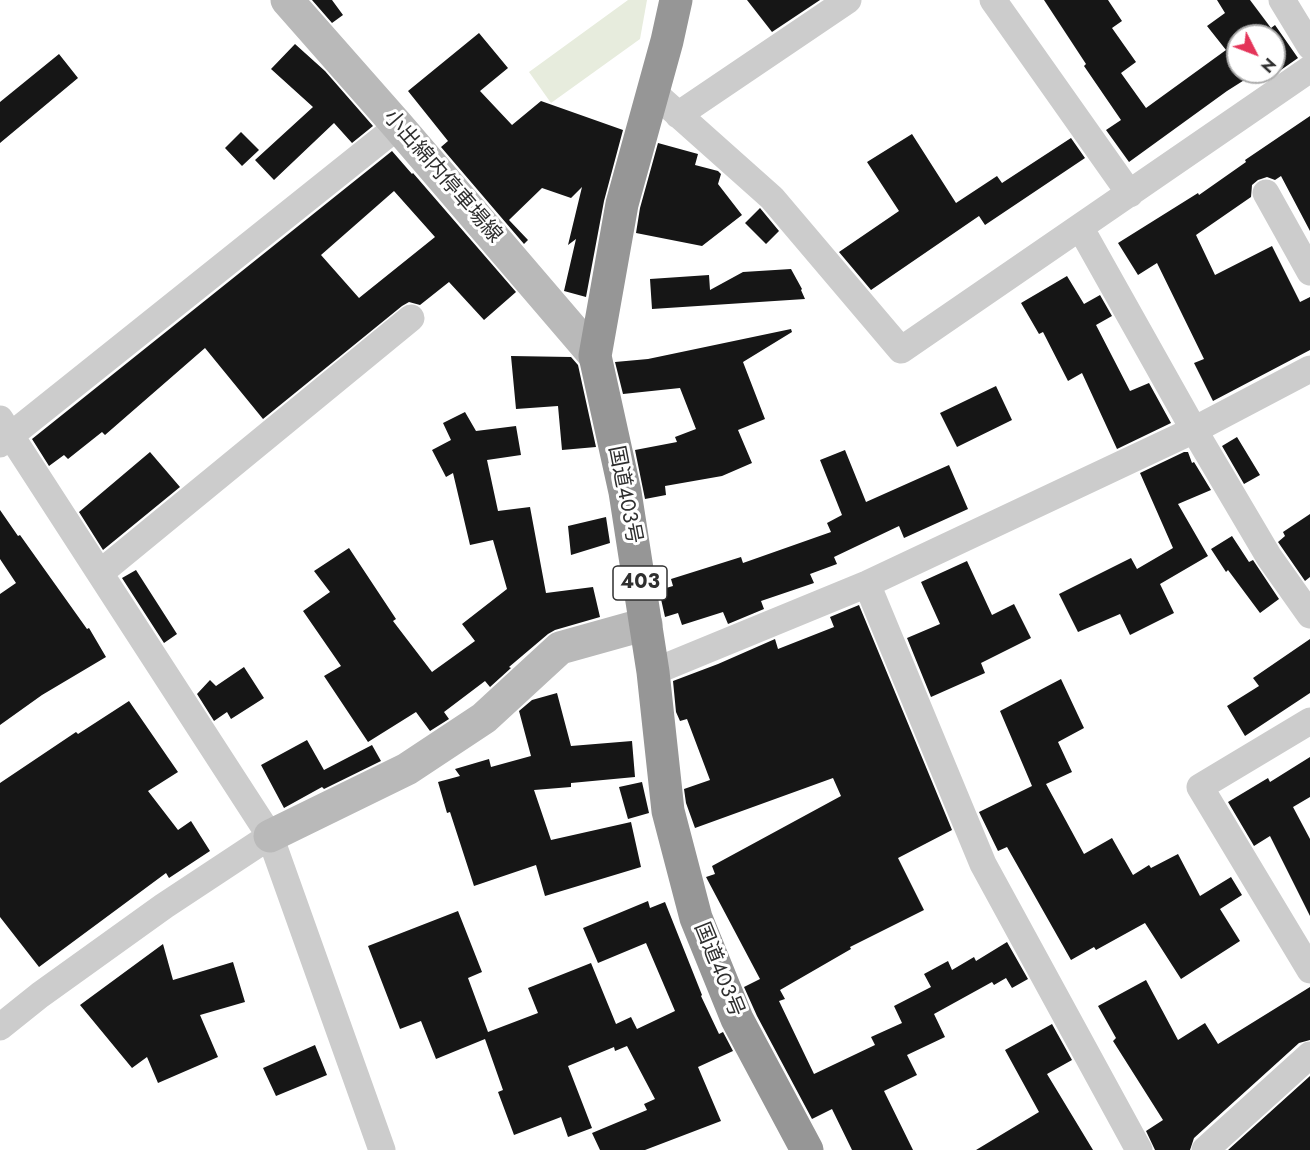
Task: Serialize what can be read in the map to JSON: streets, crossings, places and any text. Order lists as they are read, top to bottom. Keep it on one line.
{"streets":{"highway":["国道403号","403"],"main road":["小出綿内停車場線"]},"crossings":[["小出綿内停車場線","国道403号"]],"north":"bottom right"}
